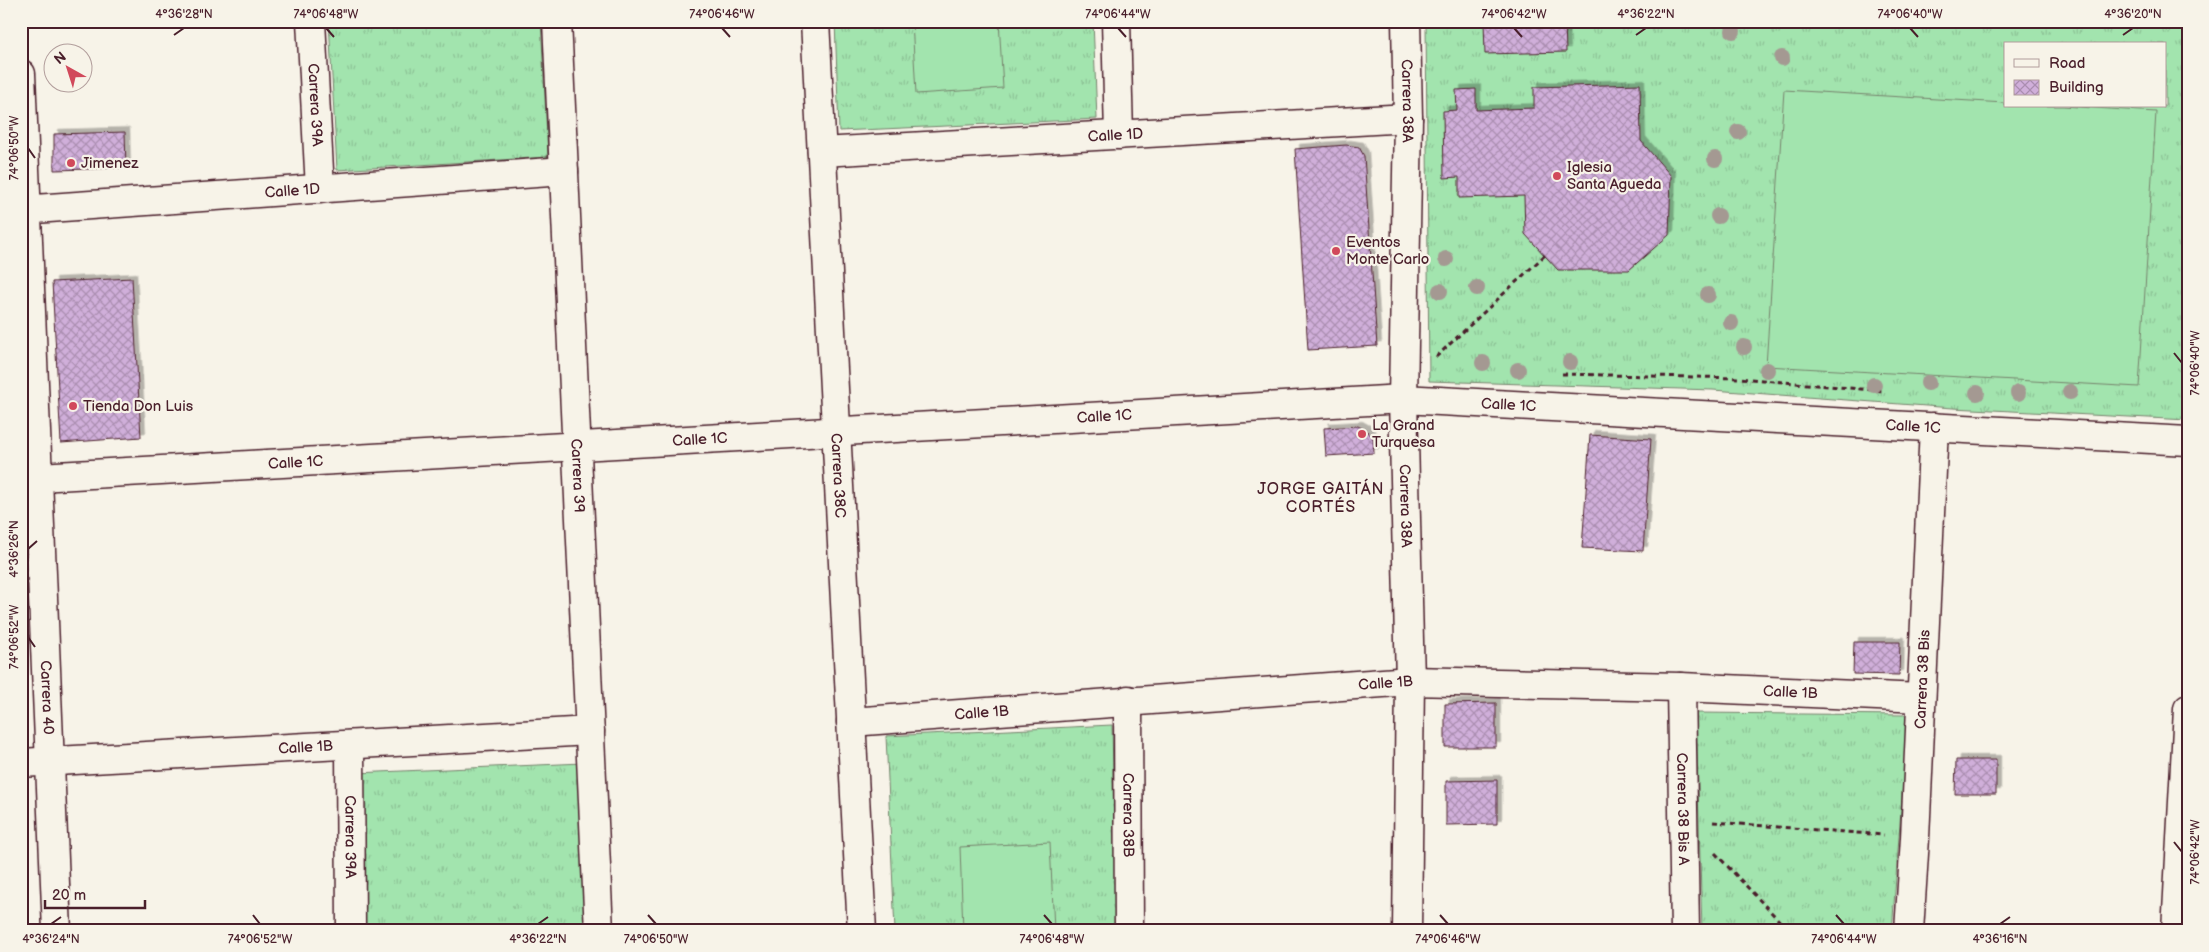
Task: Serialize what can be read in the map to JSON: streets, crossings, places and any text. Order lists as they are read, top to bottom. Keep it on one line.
{"streets":{"street":["Carrera 38A","Carrera 39A","Calle 1D","Calle 1C","Carrera 39","Carrera 38C","Carrera 38 Bis","Calle 1B","Carrera 40","Carrera 38 Bis A","Carrera 38B"]},"crossings":[["Carrera 38A","Calle 1D"],["Carrera 38A","Calle 1C"],["Carrera 38A","Calle 1B"],["Carrera 39A","Calle 1D"],["Carrera 39A","Calle 1B"],["Calle 1D","Carrera 39"],["Calle 1D","Carrera 38C"],["Calle 1D","Carrera 40"],["Calle 1C","Carrera 39"],["Calle 1C","Carrera 38C"],["Calle 1C","Carrera 38 Bis"],["Calle 1C","Carrera 40"],["Carrera 39","Calle 1B"],["Carrera 38C","Calle 1B"],["Carrera 38 Bis","Calle 1B"],["Calle 1B","Carrera 40"],["Calle 1B","Carrera 38 Bis A"],["Calle 1B","Carrera 38B"]],"districts":["JORGE GAITÁN CORTÉS"],"places":["Jimenez","Iglesia Santa Agueda","Eventos Monte Carlo","Tienda Don Luis","La Grand Turquesa"],"legend":["Road","Building"],"scale_bar":"20 m","north":"top left","coordinates":["4°36'28\"N","74°06'48\"W","74°06'46\"W","74°06'44\"W","74°06'42\"W","4°36'22\"N","74°06'40\"W","4°36'20\"N","74°06'50\"W","4°36'26\"N","74°06'52\"W","4°36'24\"N","4°36'16\"N"]}
